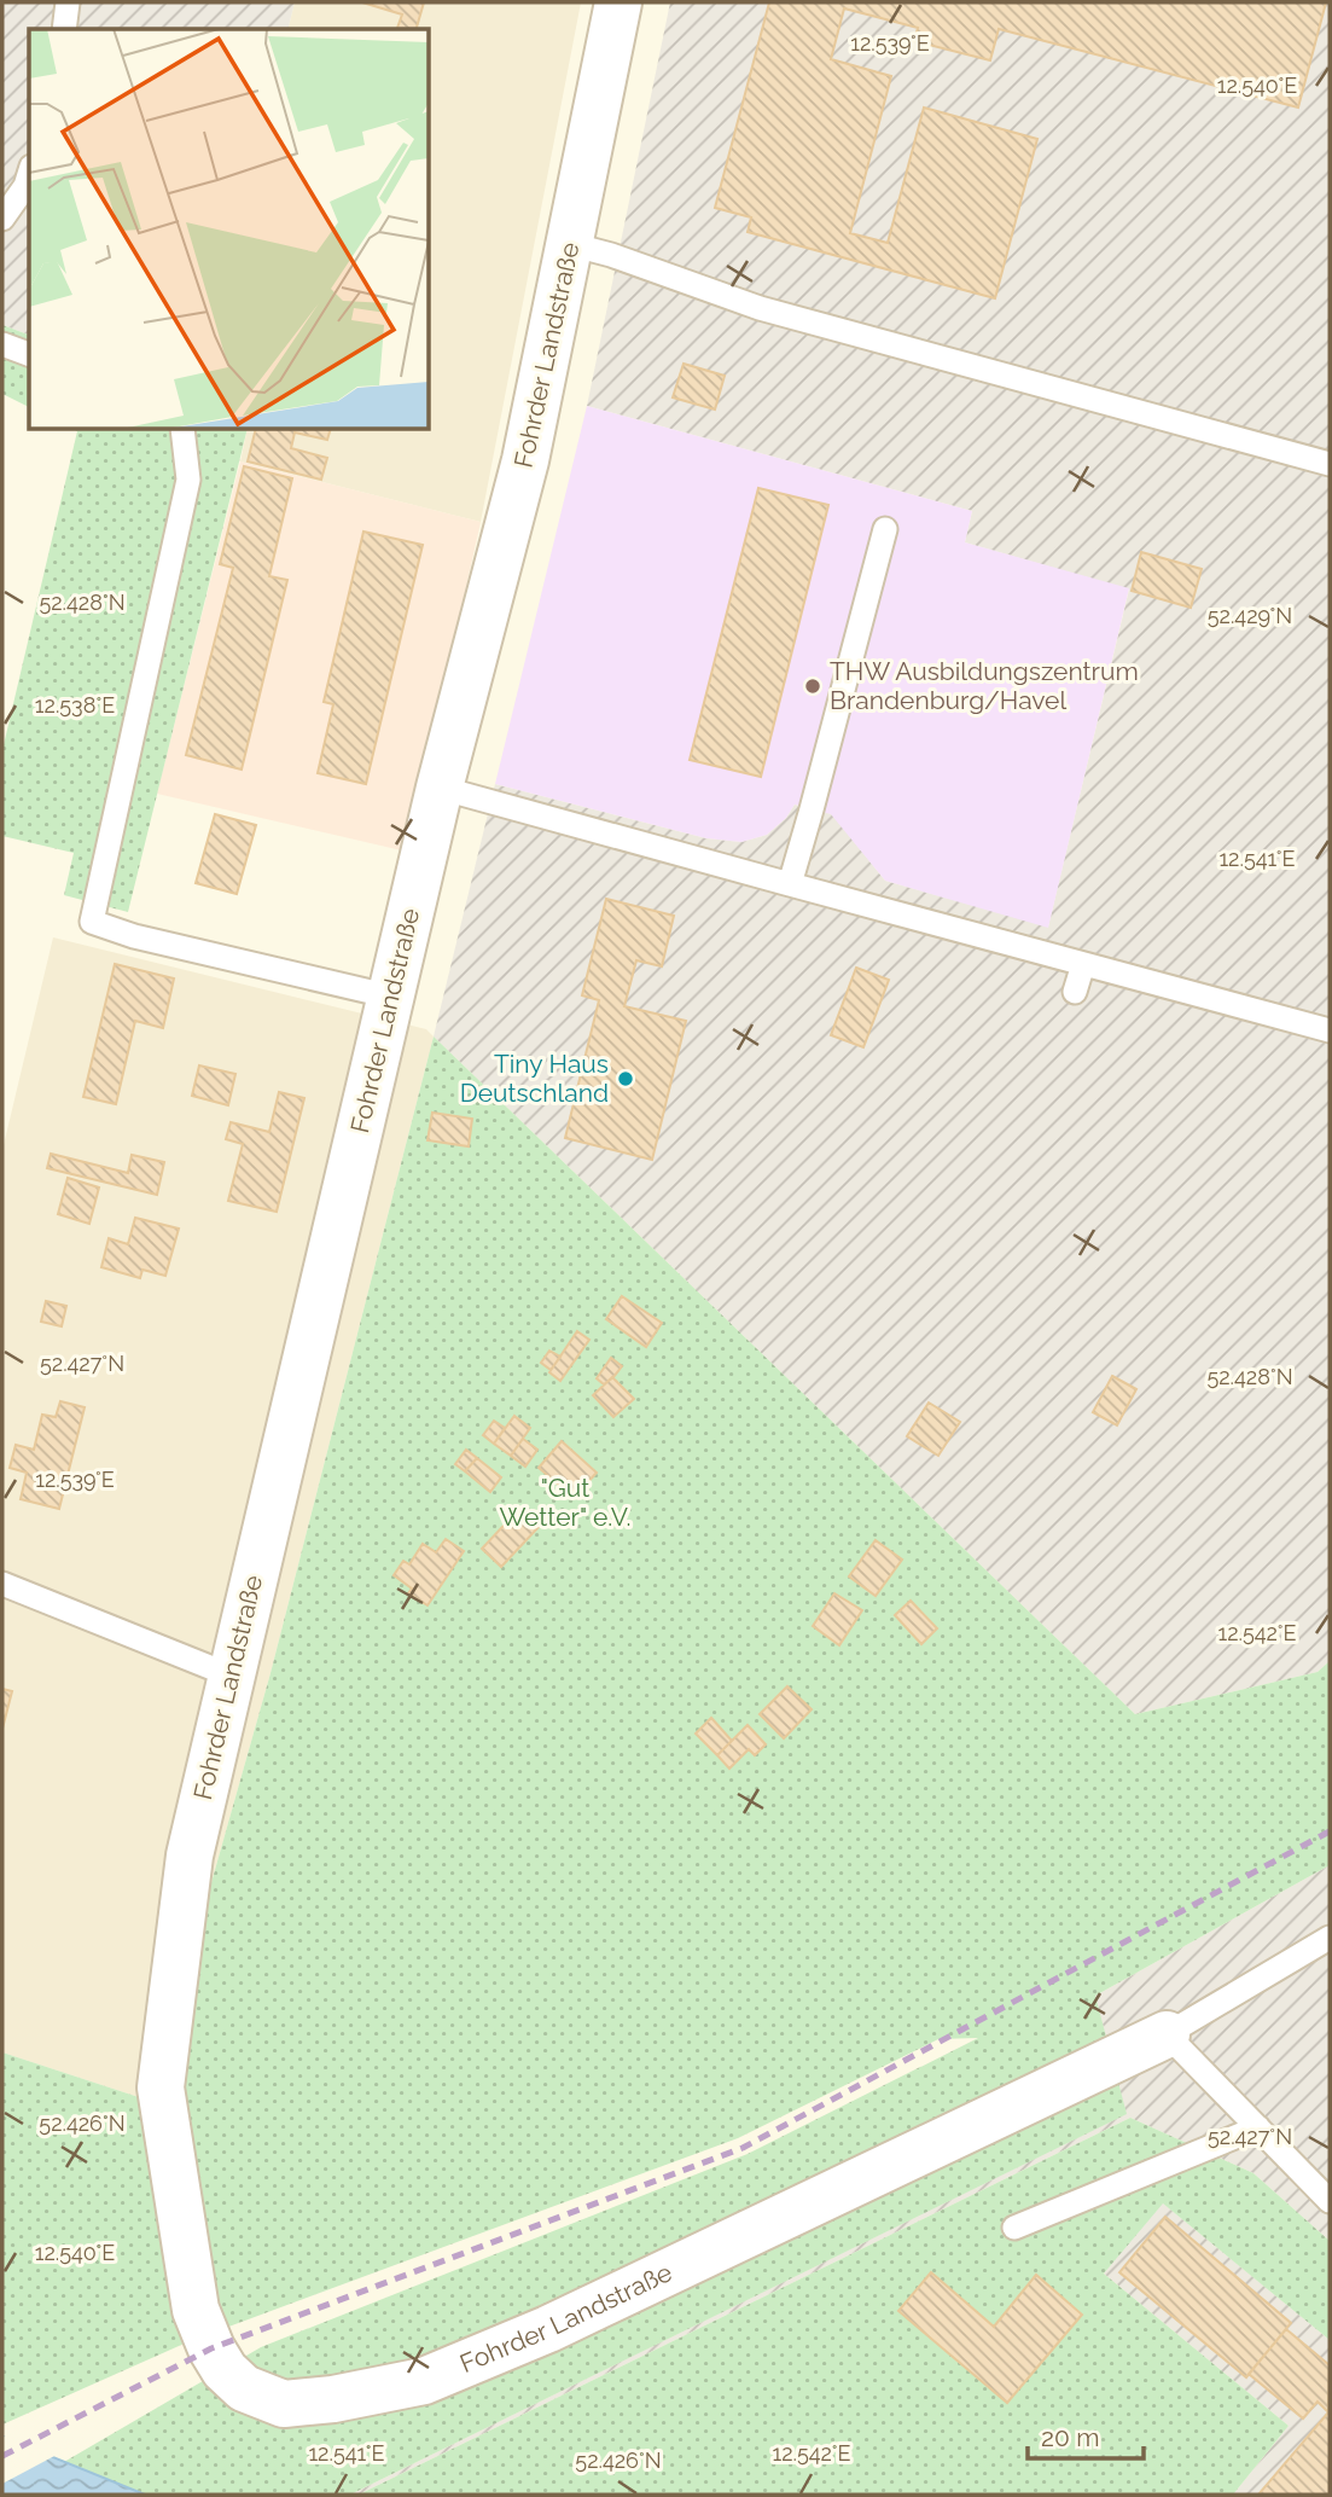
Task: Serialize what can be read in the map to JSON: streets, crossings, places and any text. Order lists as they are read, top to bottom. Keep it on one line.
{"streets":{"street":["Fohrder Landstraße"]},"parks":["\"Gut Wetter\" e.V."],"places":["THW Ausbildungszentrum Brandenburg/Havel","Tiny Haus Deutschland"],"scale_bar":"20 m","coordinates":["12.539°E","12.540°E","52.428°N","52.429°N","12.538°E","12.541°E","52.427°N","12.542°E","52.426°N"]}
